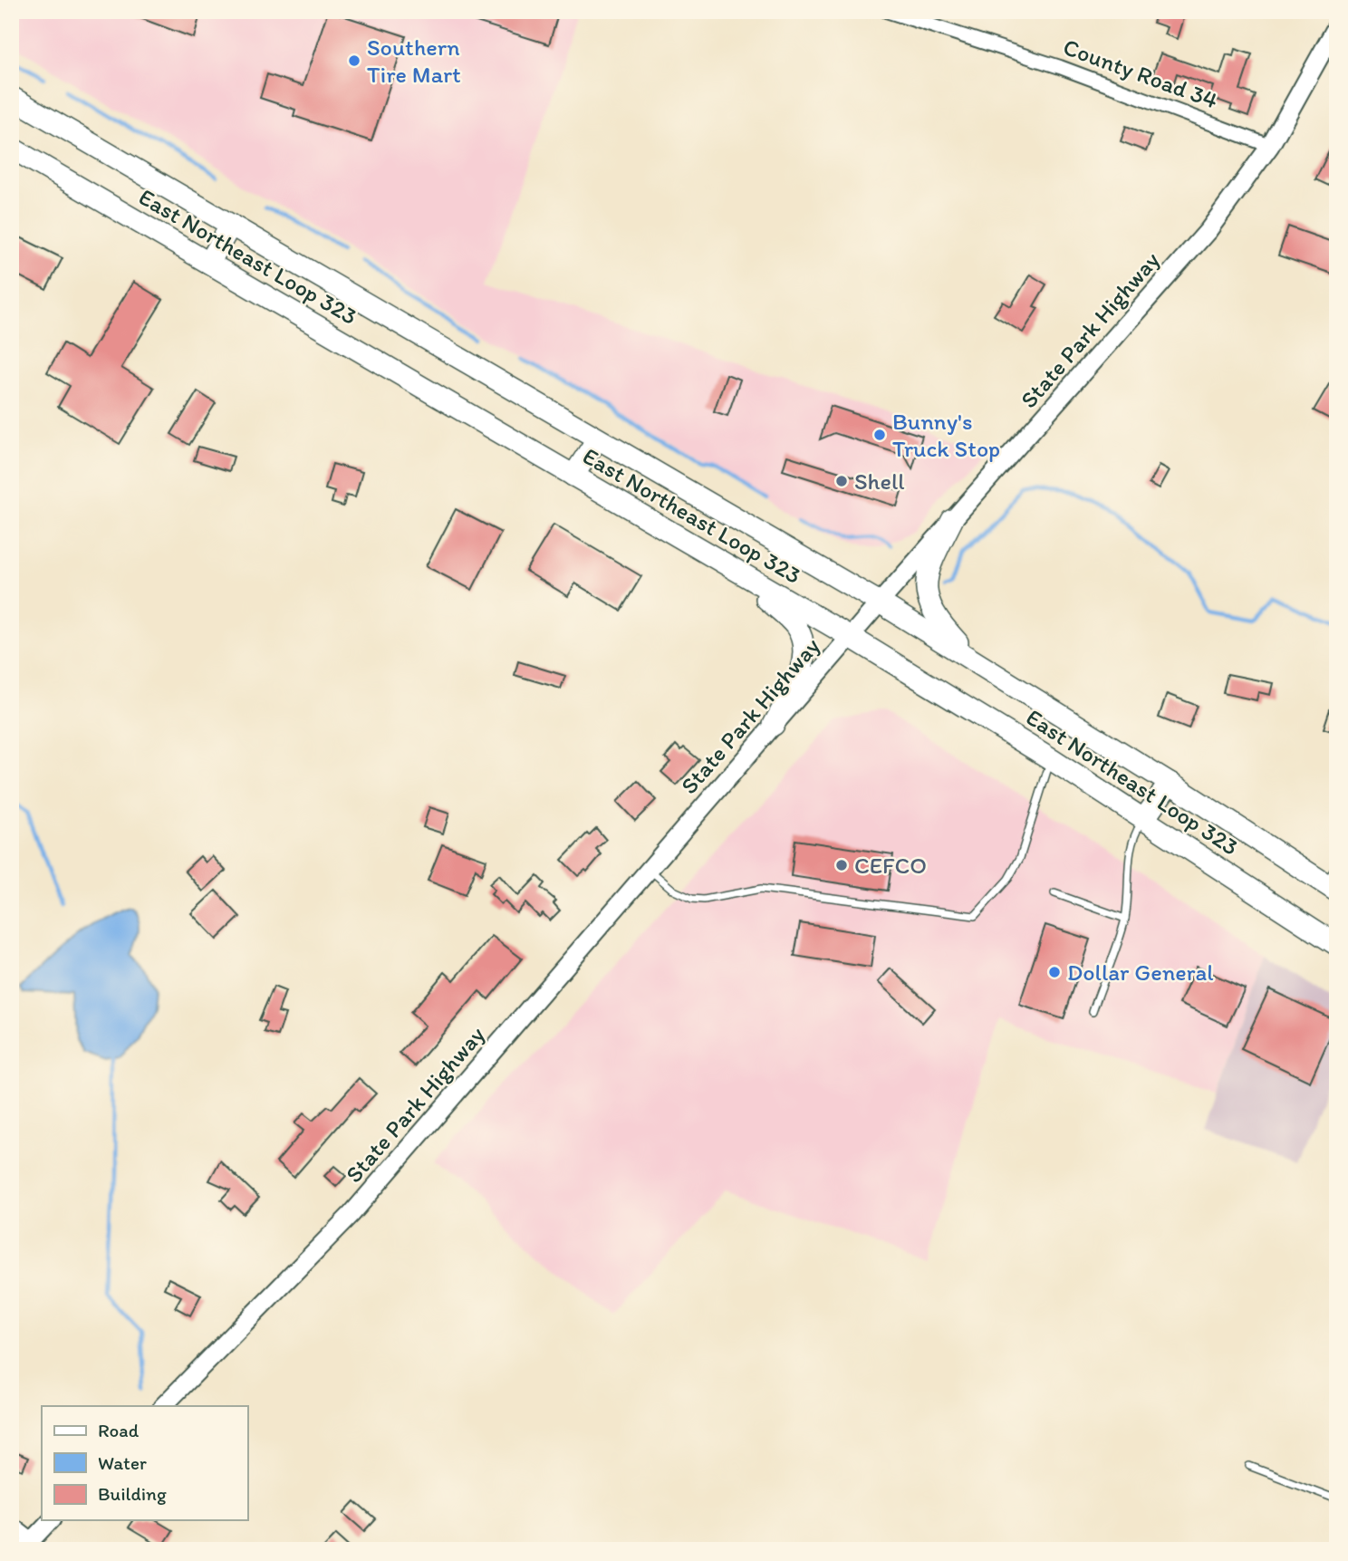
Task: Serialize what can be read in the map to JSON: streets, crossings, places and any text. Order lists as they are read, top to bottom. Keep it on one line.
{"streets":{"highway":["East Northeast Loop 323"],"main road":["State Park Highway"],"street":["County Road 34"]},"crossings":[["County Road 34","State Park Highway"],["East Northeast Loop 323","State Park Highway"]],"places":["Southern Tire Mart","Bunny's Truck Stop","Shell","CEFCO","Dollar General"],"legend":["Road","Water","Building"]}
